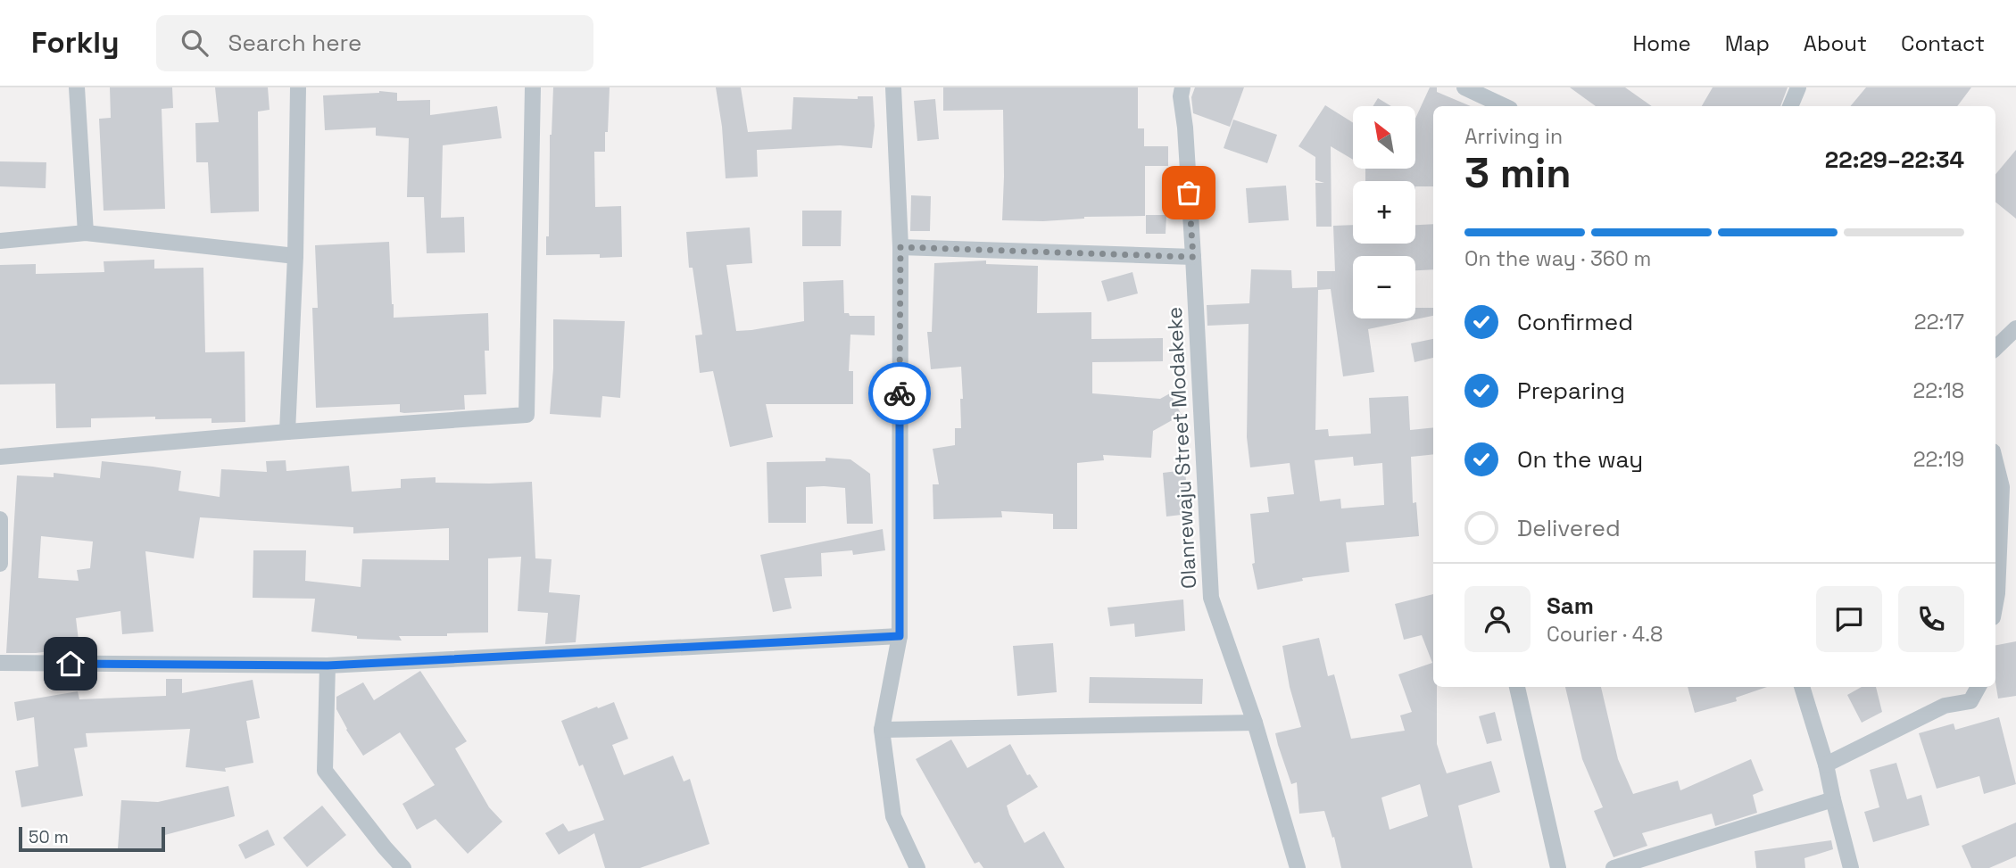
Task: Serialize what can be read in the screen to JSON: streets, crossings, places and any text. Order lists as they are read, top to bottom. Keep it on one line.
{"streets":{"street":["Olanrewaju Street Modakeke"]},"scale_bar":"50 m","north":"top left","page":{"header":"Forkly","search":"Search here","nav":["Home","Map","About","Contact"],"map_buttons":["+","−"],"heading":["3 min","Arriving in","22:29–22:34"],"panel":["Sam","Courier · 4.8"],"bar":"On the way · 360 m","list":[["Confirmed","22:17"],["Preparing","22:18"],["On the way","22:19"],"Delivered"],"scale":"50 m"}}
